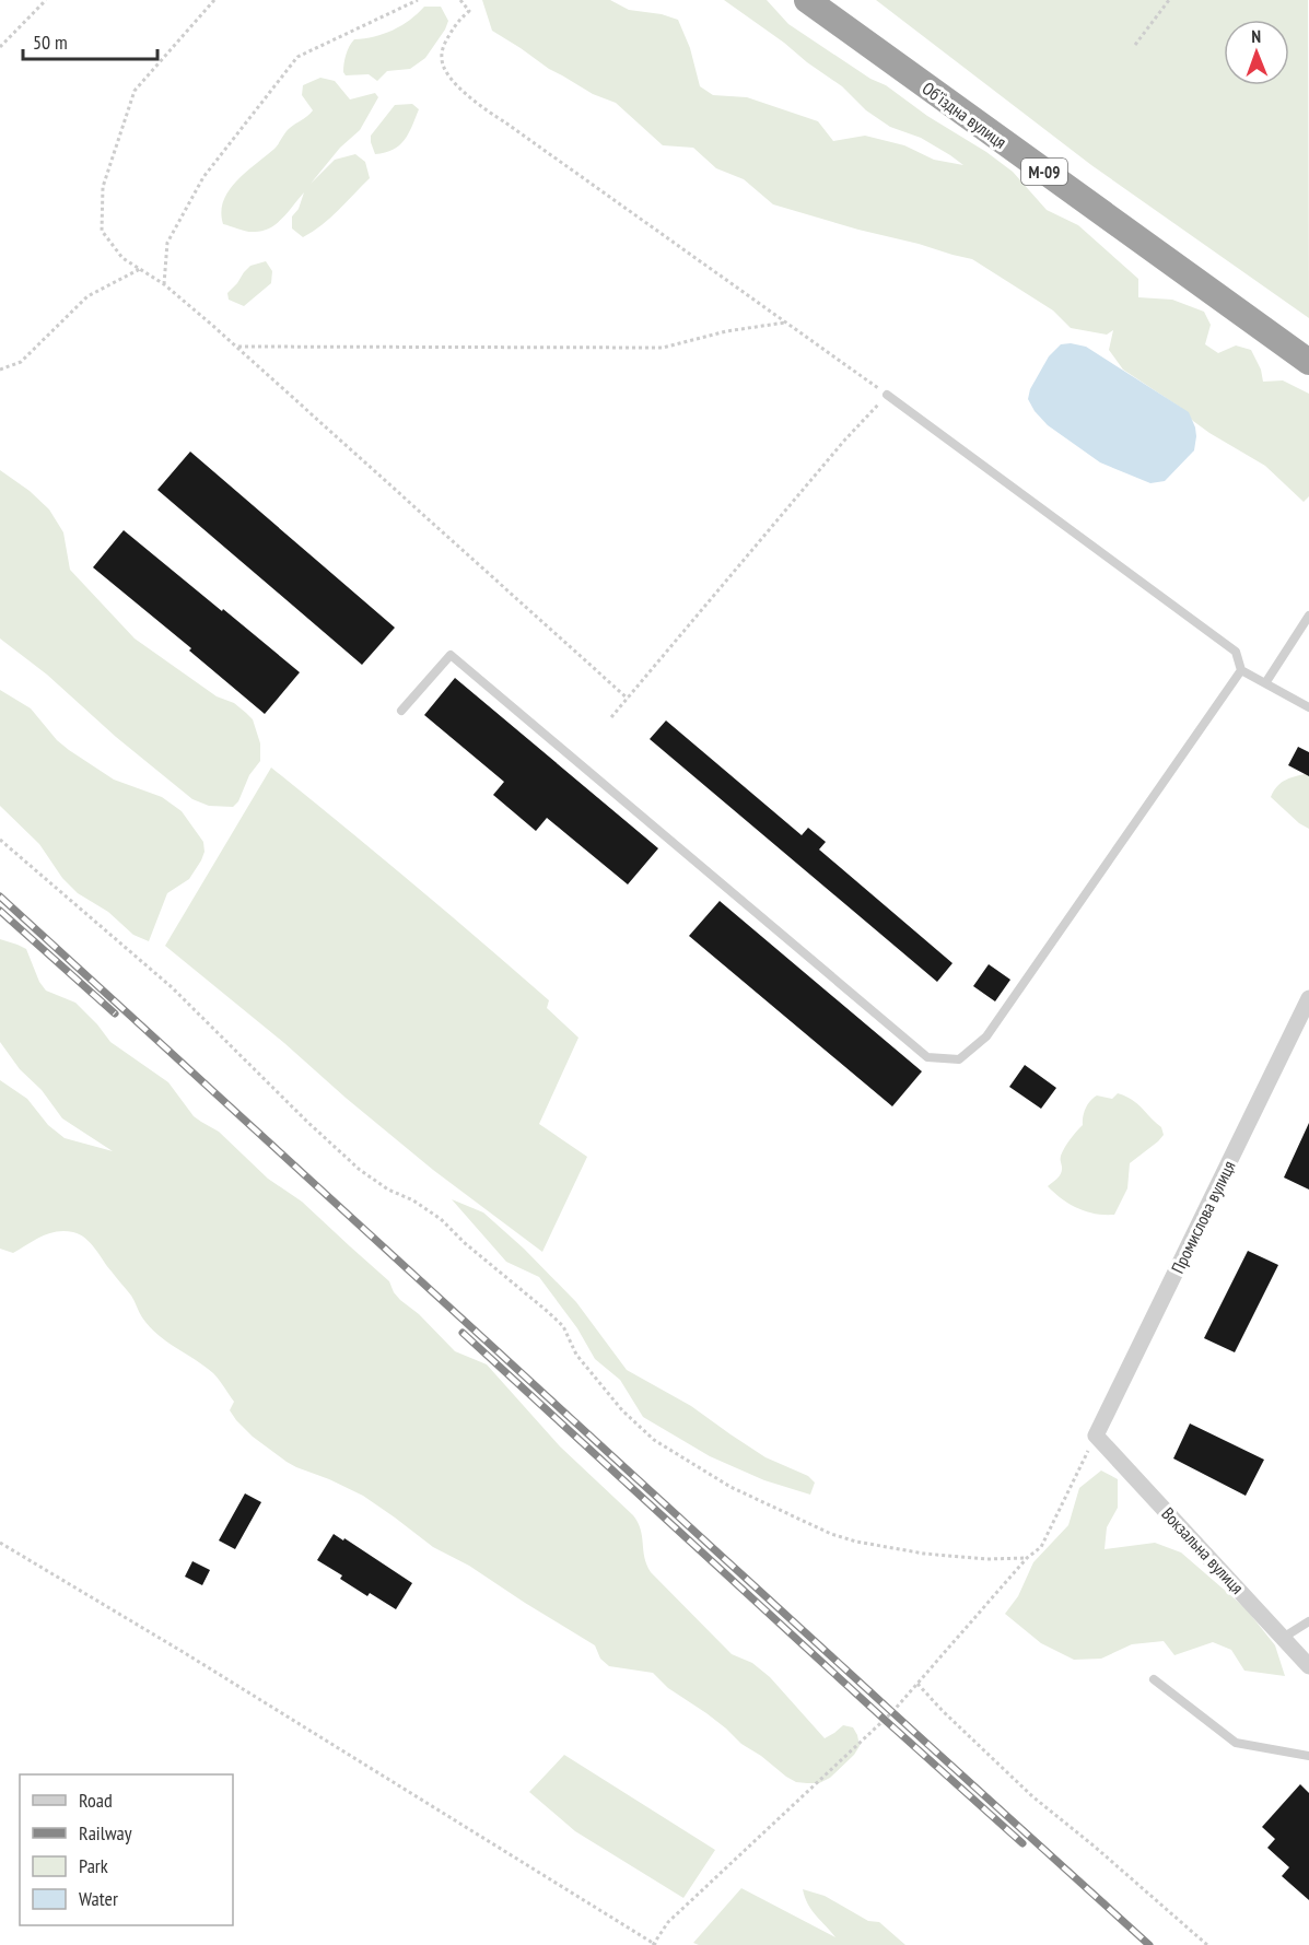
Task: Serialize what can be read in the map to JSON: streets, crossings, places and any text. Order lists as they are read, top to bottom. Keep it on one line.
{"streets":{"highway":["Обʼїздна вулиця","М-09"],"street":["Промислова вулиця","Вокзальна вулиця"]},"crossings":[["Промислова вулиця","Вокзальна вулиця"]],"legend":["Road","Railway","Park","Water"],"scale_bar":"50 m","north":"top"}
